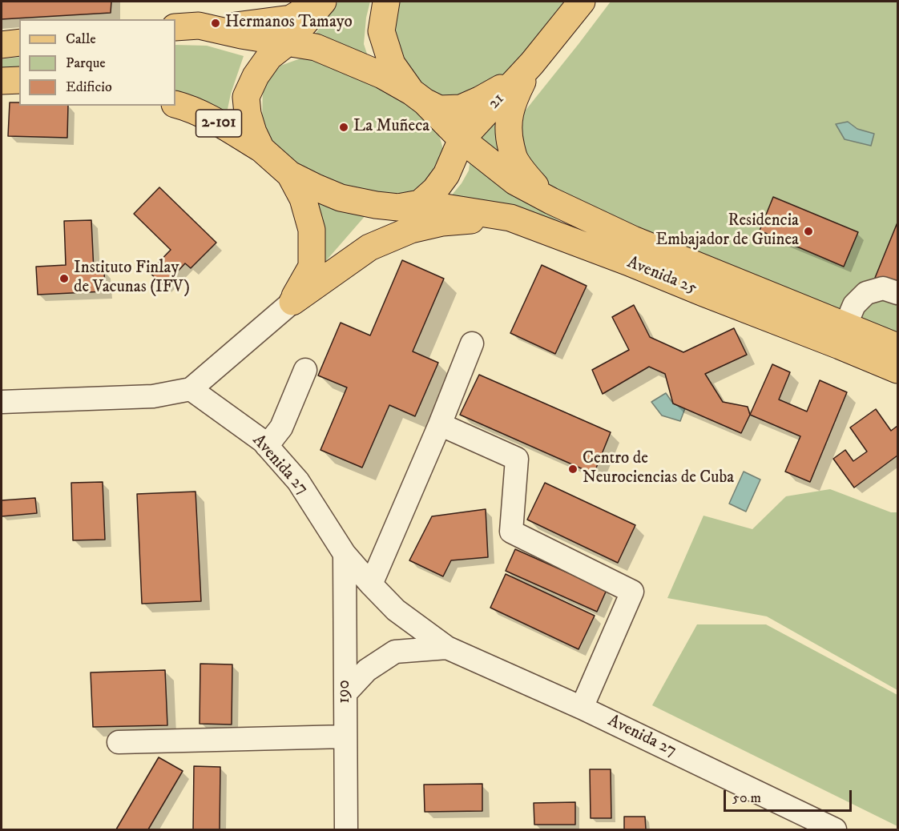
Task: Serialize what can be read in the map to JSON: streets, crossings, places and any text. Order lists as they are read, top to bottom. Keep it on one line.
{"streets":{"main road":["21","2-101","Avenida 25"],"street":["Avenida 27","190"]},"crossings":[["21","Avenida 25"],["Avenida 27","190"]],"places":["Hermanos Tamayo","La Muñeca","Residencia Embajador de Guinea","Instituto Finlay de Vacunas (IFV)","Centro de Neurociencias de Cuba"],"legend":["Calle","Parque","Edificio"],"scale_bar":"50 m"}
